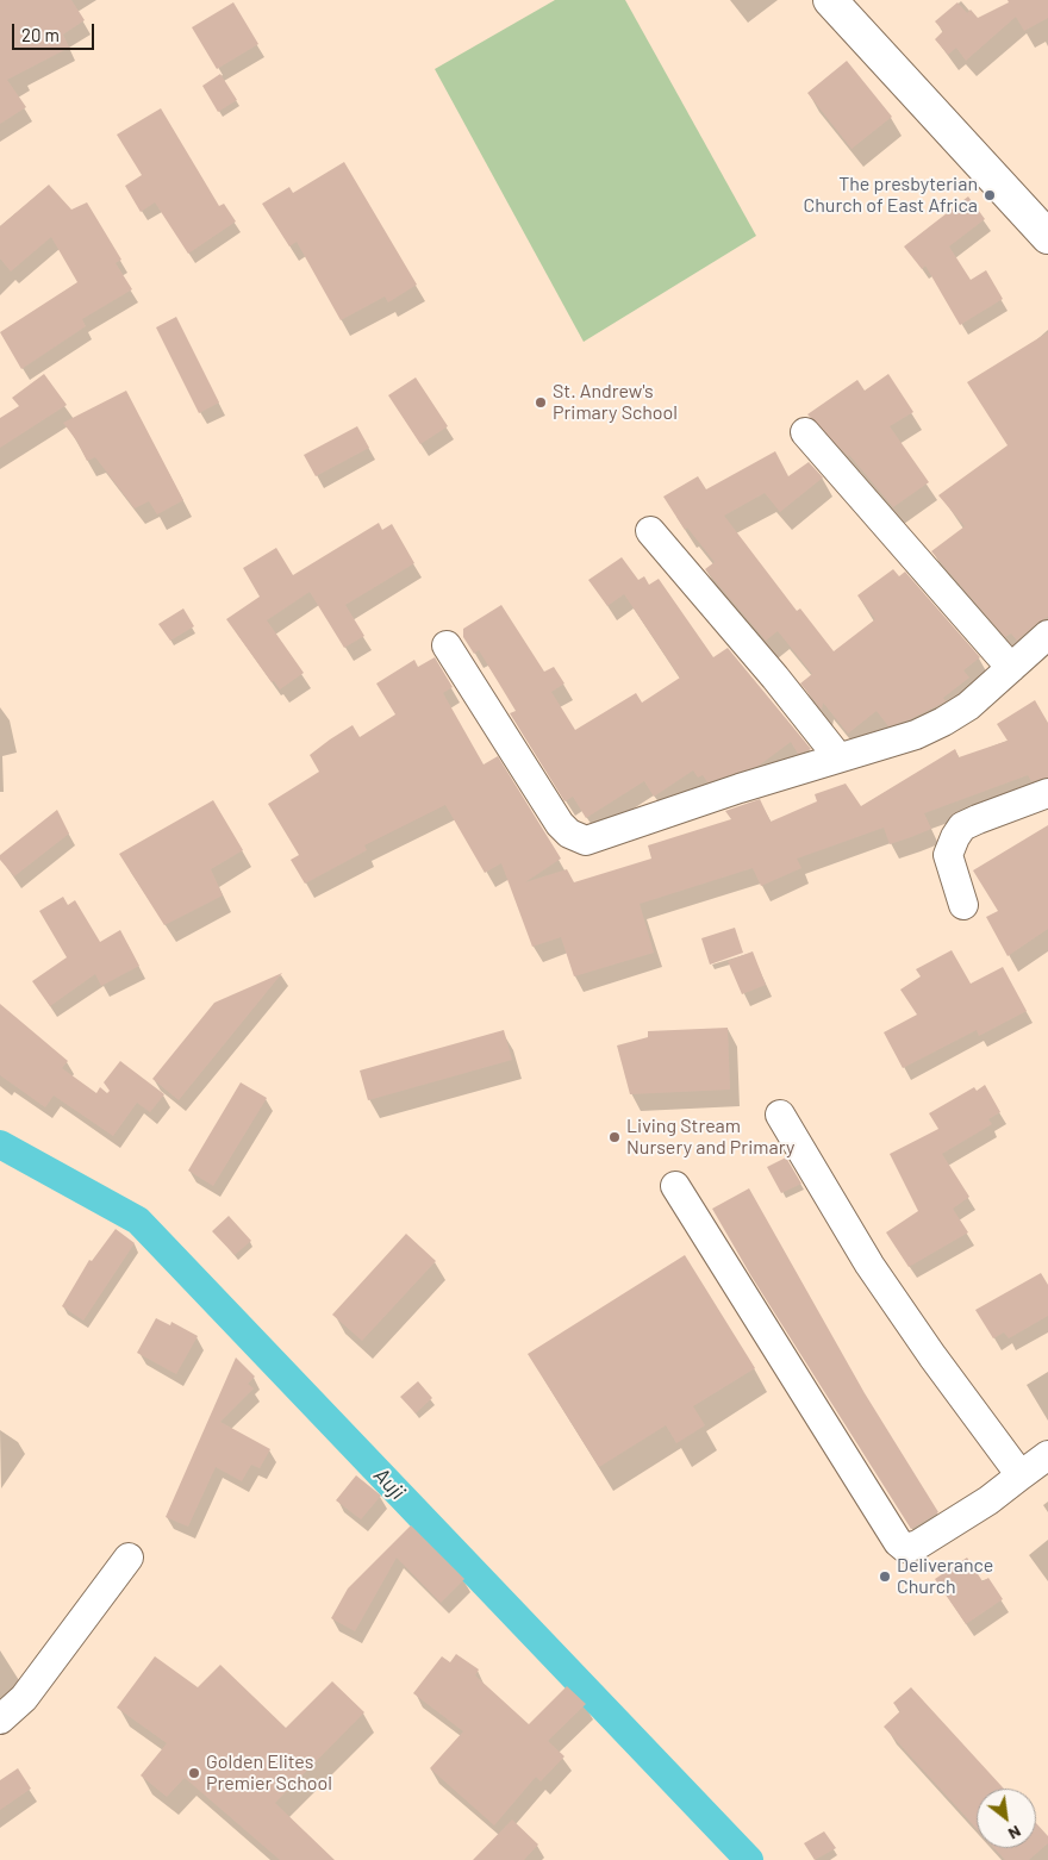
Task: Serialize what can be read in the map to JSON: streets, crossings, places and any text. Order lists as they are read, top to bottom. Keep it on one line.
{"water":["Auji"],"places":["The presbyterian Church of East Africa","St. Andrew's Primary School","Living Stream Nursery and Primary","Deliverance Church","Golden Elites Premier School"],"scale_bar":"20 m","north":"bottom right"}
